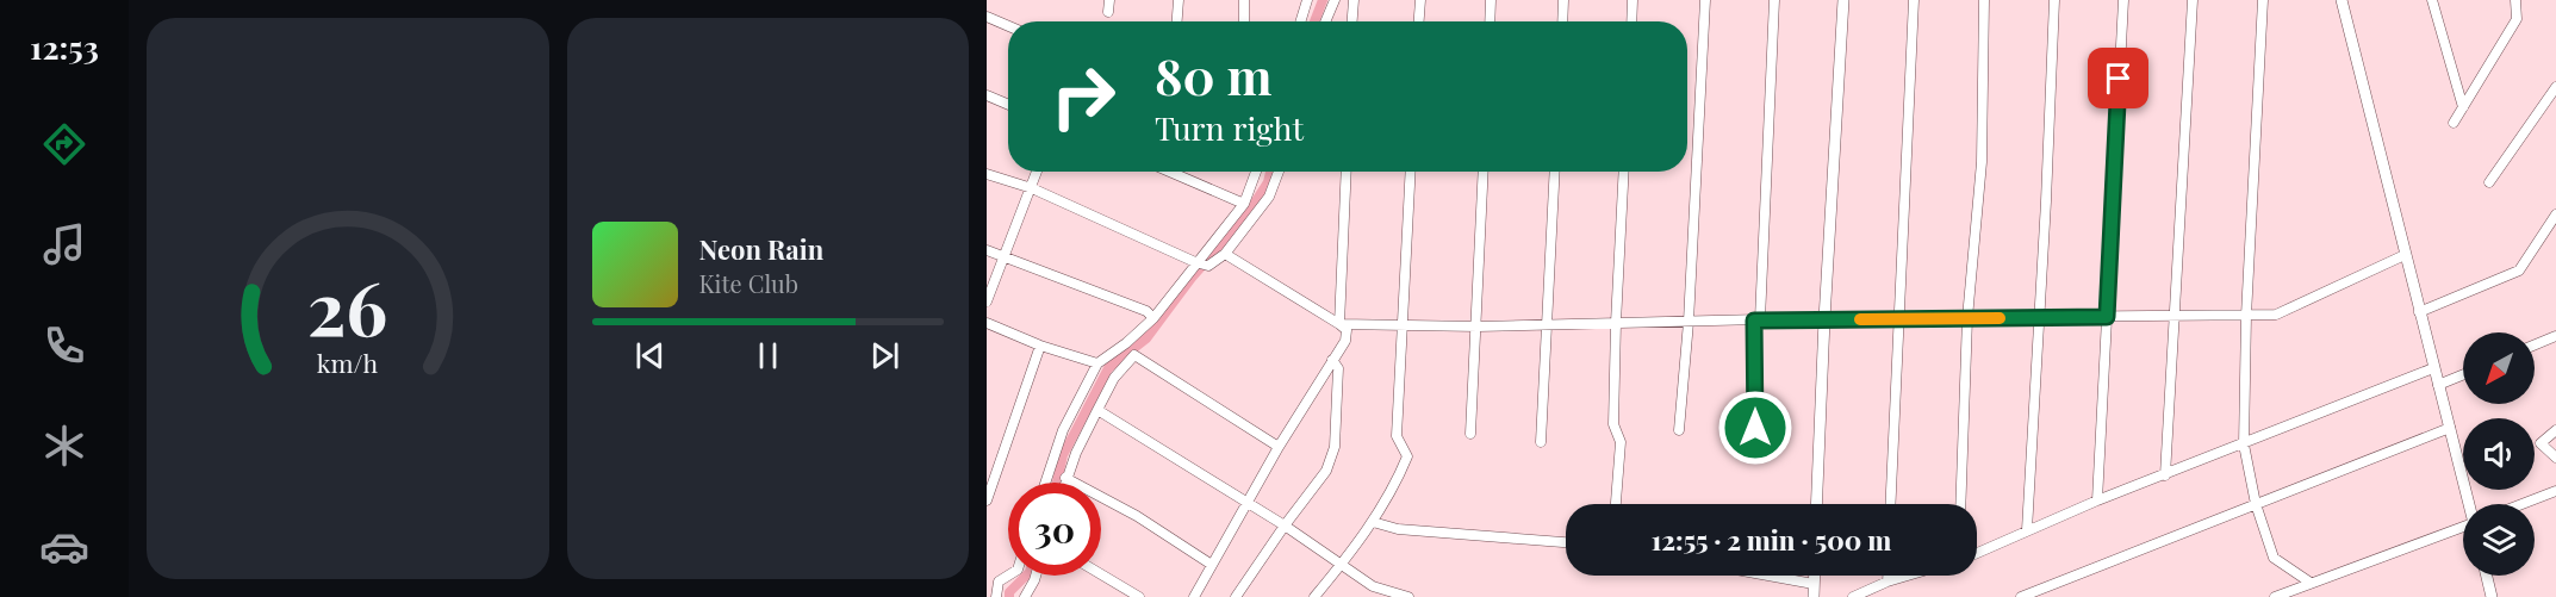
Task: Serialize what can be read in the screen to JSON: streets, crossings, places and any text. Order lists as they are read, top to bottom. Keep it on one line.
{"north":"bottom left","page":{"tabs":"12:53","turn":["80 m","Turn right"],"song":["Neon Rain","Kite Club"],"limit":"30","trip":"12:55 · 2 min · 500 m","gauge":["26","km/h"]}}
